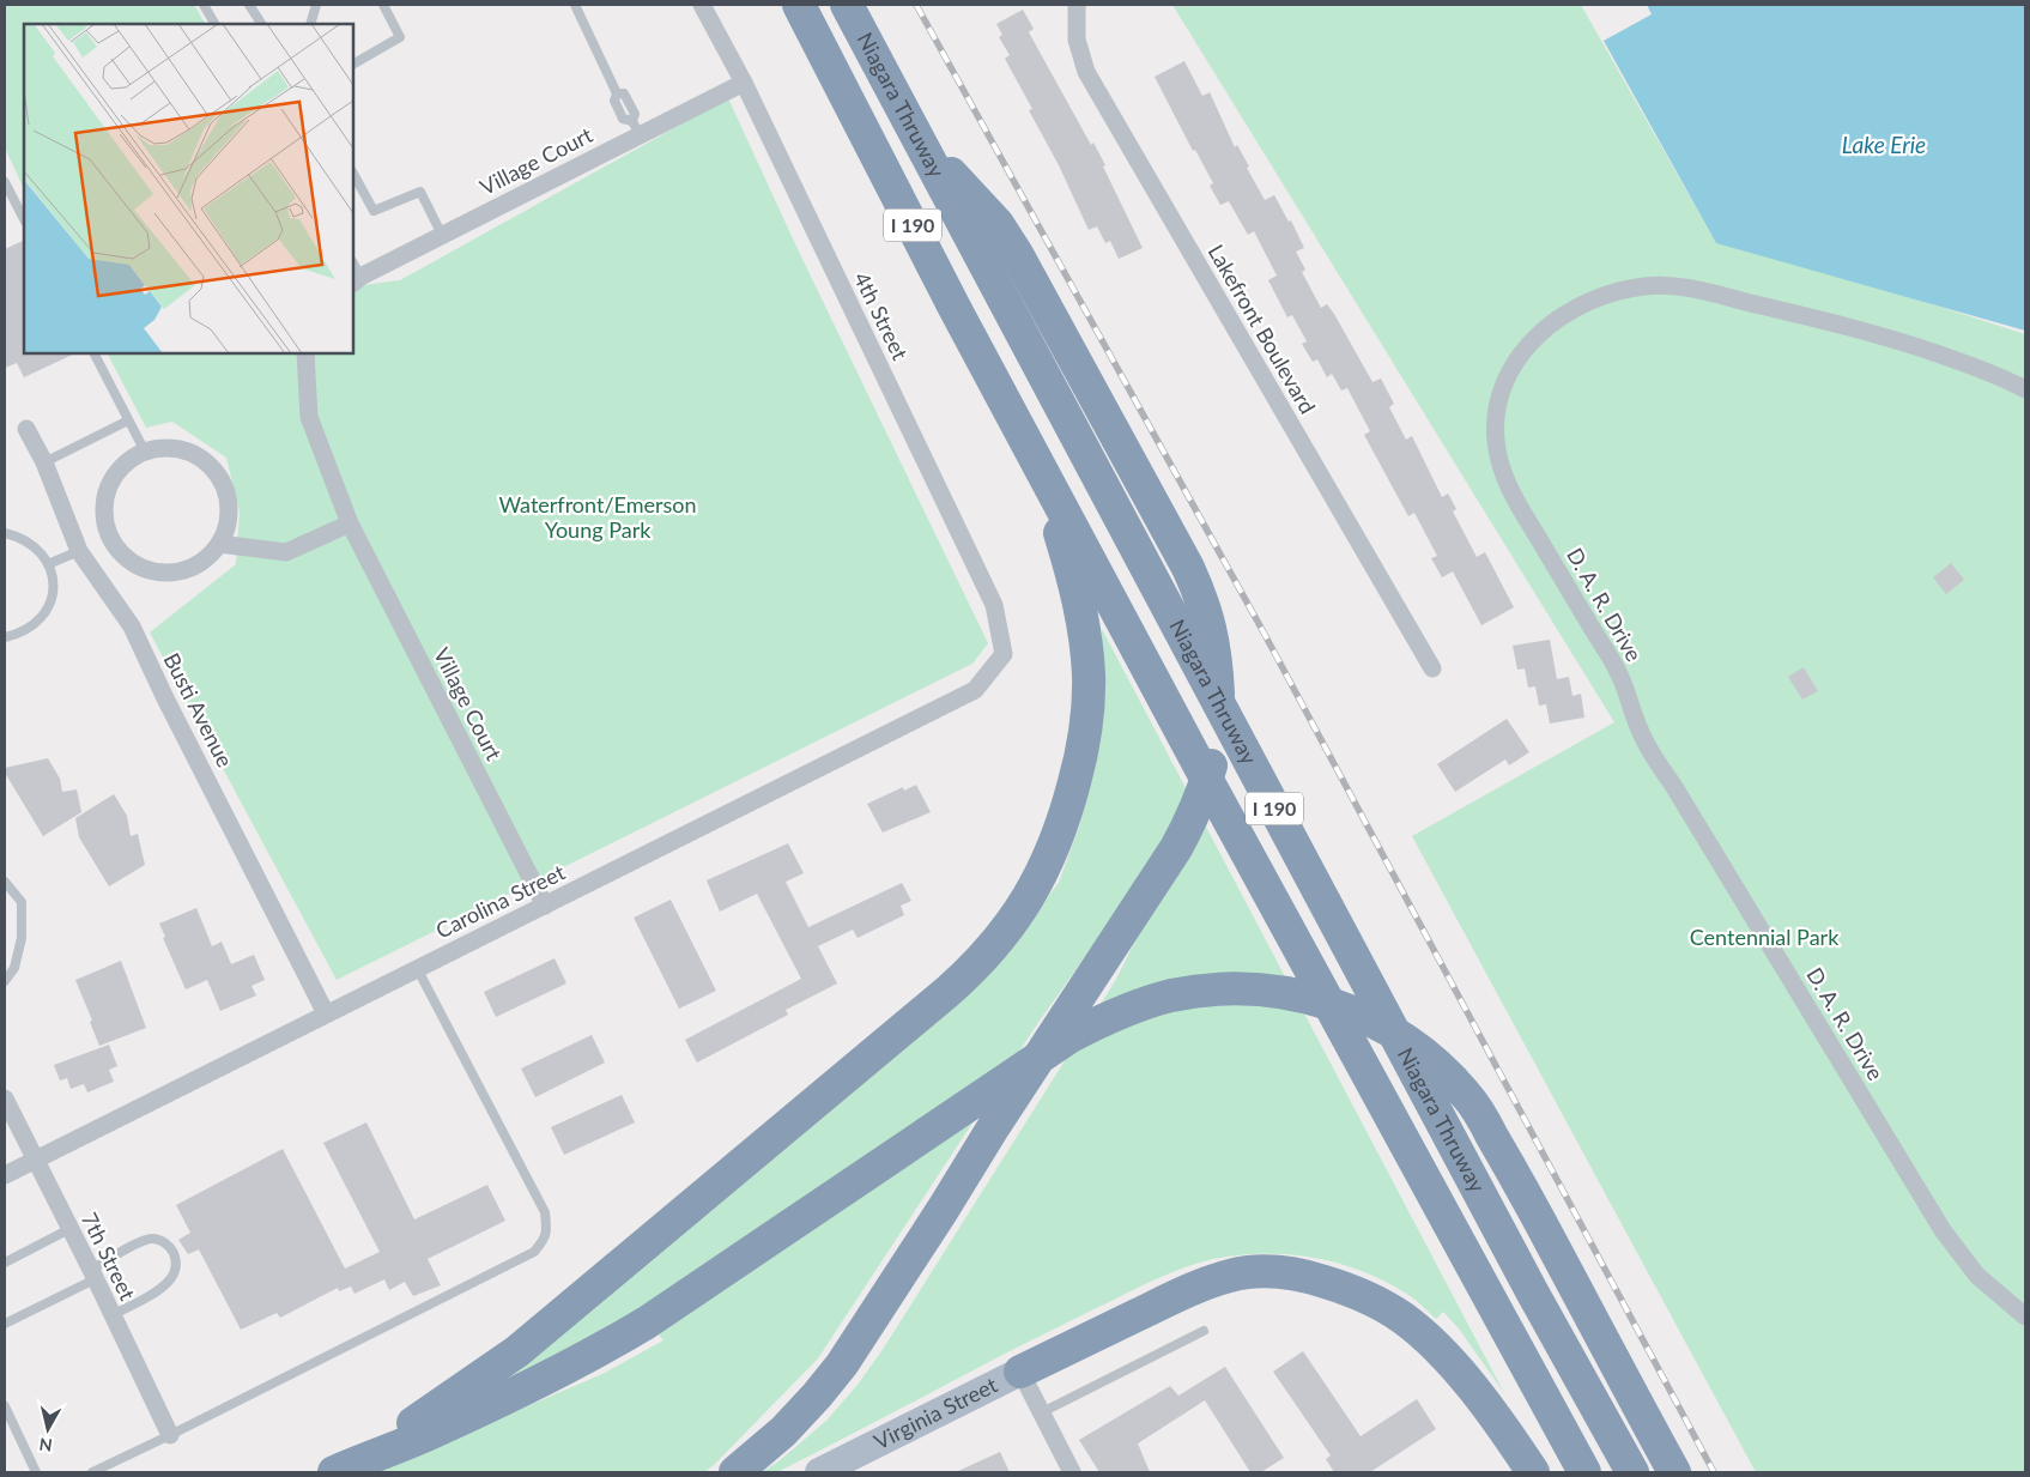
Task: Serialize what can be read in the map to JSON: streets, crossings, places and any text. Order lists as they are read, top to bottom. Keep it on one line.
{"streets":{"highway":["Niagara Thruway","I 190"],"main road":["Virginia Street"],"street":["Village Court","4th Street","Lakefront Boulevard","D. A. R. Drive","Busti Avenue","Carolina Street","7th Street"]},"crossings":[["Village Court","4th Street"],["Village Court","Carolina Street"],["4th Street","Carolina Street"],["Busti Avenue","Carolina Street"],["Carolina Street","7th Street"]],"water":["Lake Erie"],"parks":["Waterfront/Emerson Young Park","Centennial Park"],"north":"bottom"}
